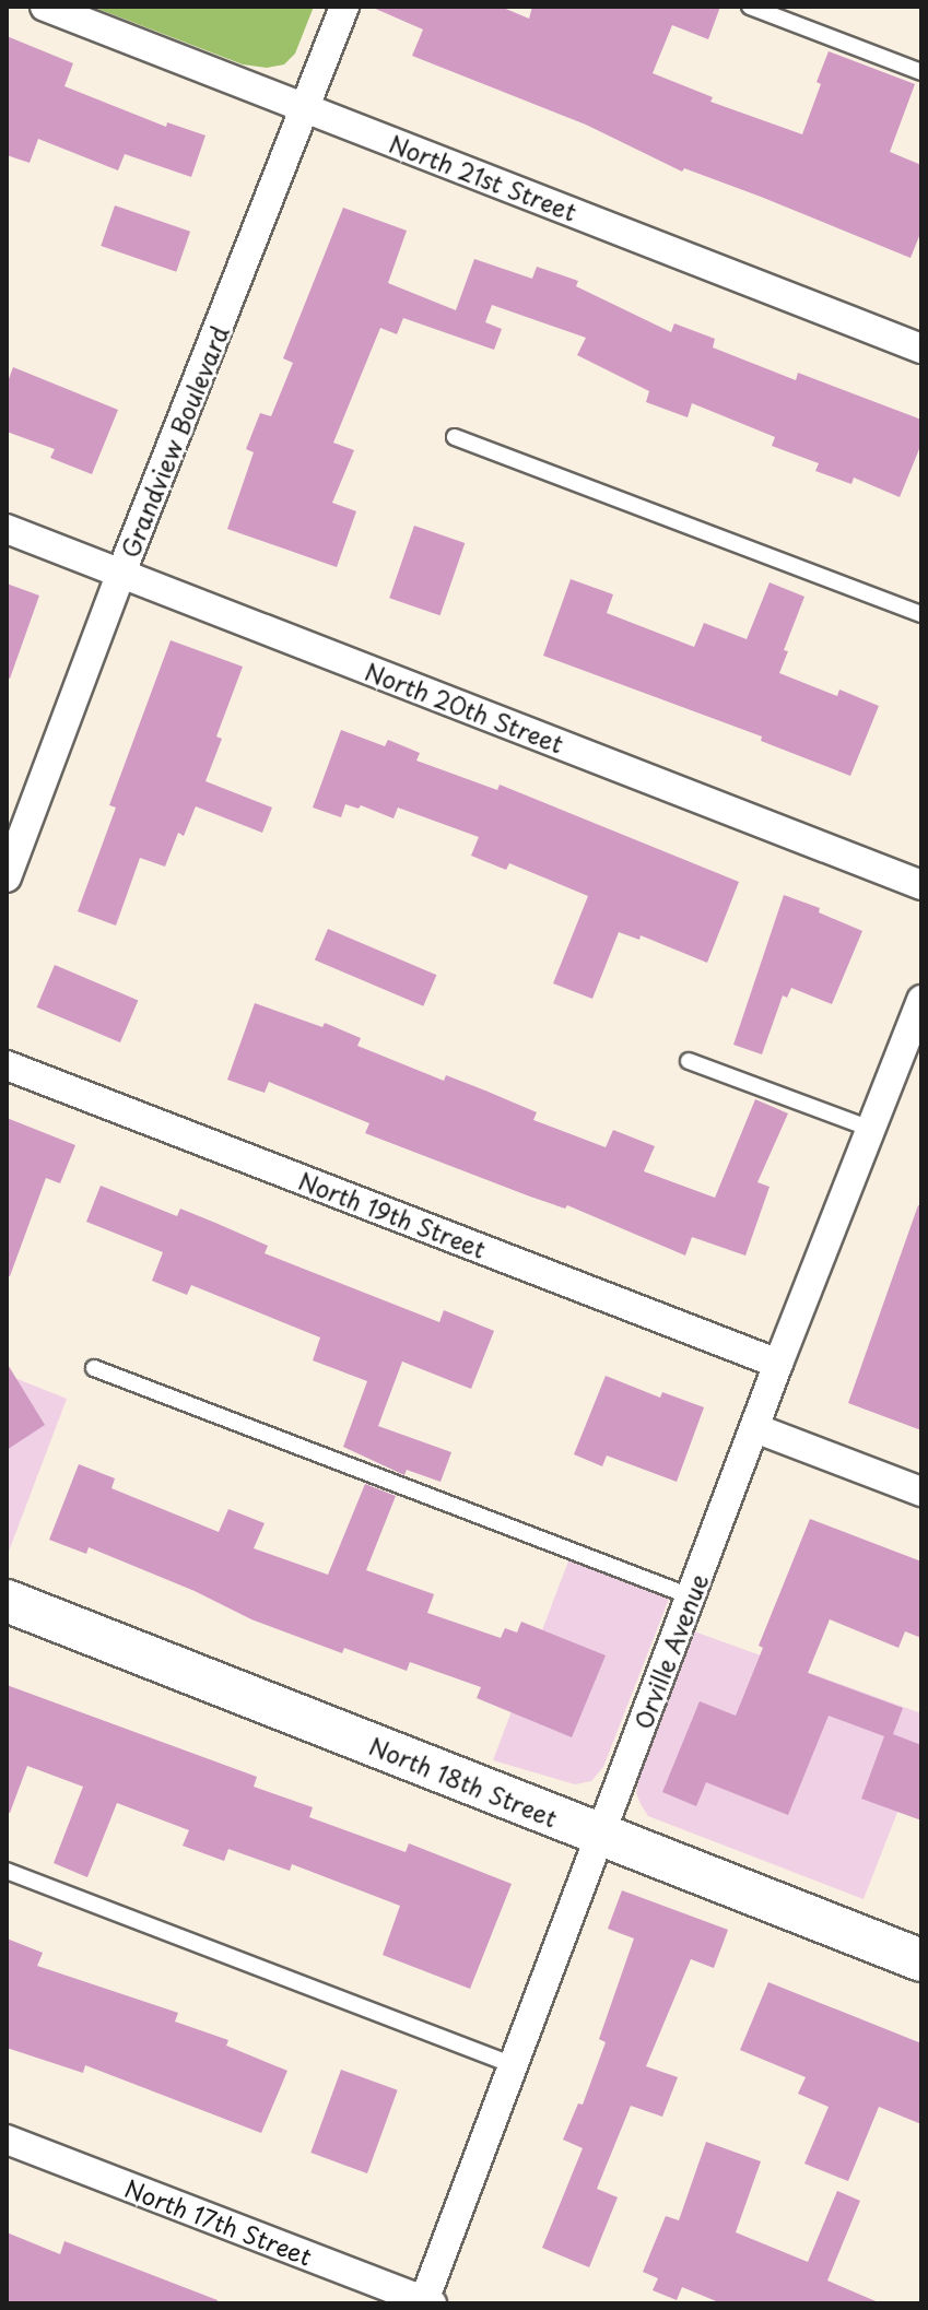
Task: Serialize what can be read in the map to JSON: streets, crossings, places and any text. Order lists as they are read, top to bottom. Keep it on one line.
{"streets":{"main road":["North 18th Street"],"street":["North 21st Street","Grandview Boulevard","North 20th Street","North 19th Street","Orville Avenue","North 17th Street"]},"crossings":[["North 21st Street","Grandview Boulevard"],["Grandview Boulevard","North 20th Street"],["North 19th Street","Orville Avenue"],["Orville Avenue","North 18th Street"],["Orville Avenue","North 17th Street"]]}
